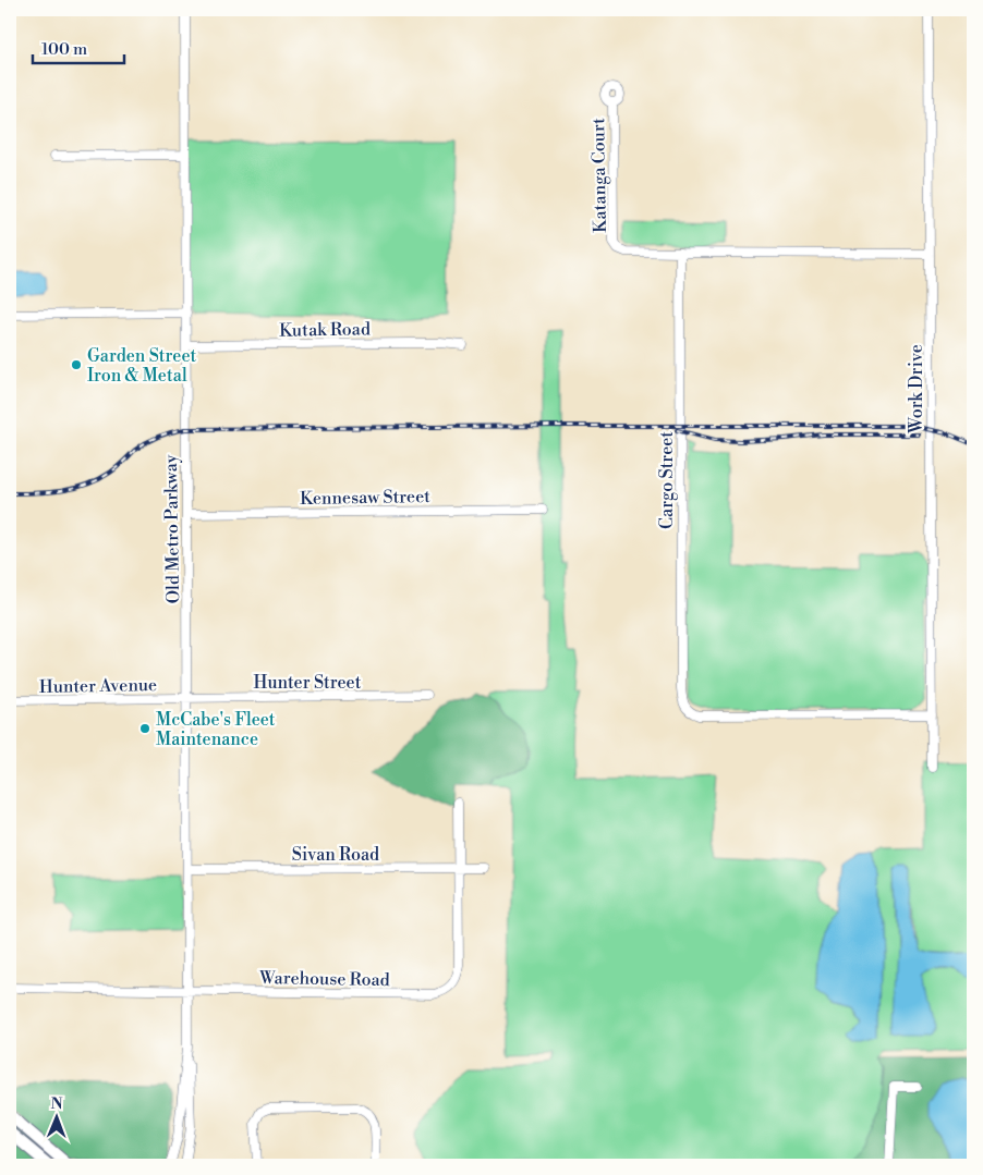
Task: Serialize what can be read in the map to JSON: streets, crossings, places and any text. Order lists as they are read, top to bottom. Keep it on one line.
{"streets":{"street":["Katanga Court","Kutak Road","Work Drive","Cargo Street","Kennesaw Street","Old Metro Parkway","Hunter Street","Hunter Avenue","Sivan Road","Warehouse Road"]},"crossings":[["Katanga Court","Cargo Street"],["Kutak Road","Old Metro Parkway"],["Work Drive","Cargo Street"],["Kennesaw Street","Old Metro Parkway"],["Old Metro Parkway","Hunter Street"],["Old Metro Parkway","Hunter Avenue"],["Old Metro Parkway","Sivan Road"],["Old Metro Parkway","Warehouse Road"],["Hunter Street","Hunter Avenue"],["Sivan Road","Warehouse Road"]],"places":["Garden Street Iron & Metal","McCabe's Fleet Maintenance"],"scale_bar":"100 m","north":"top"}
